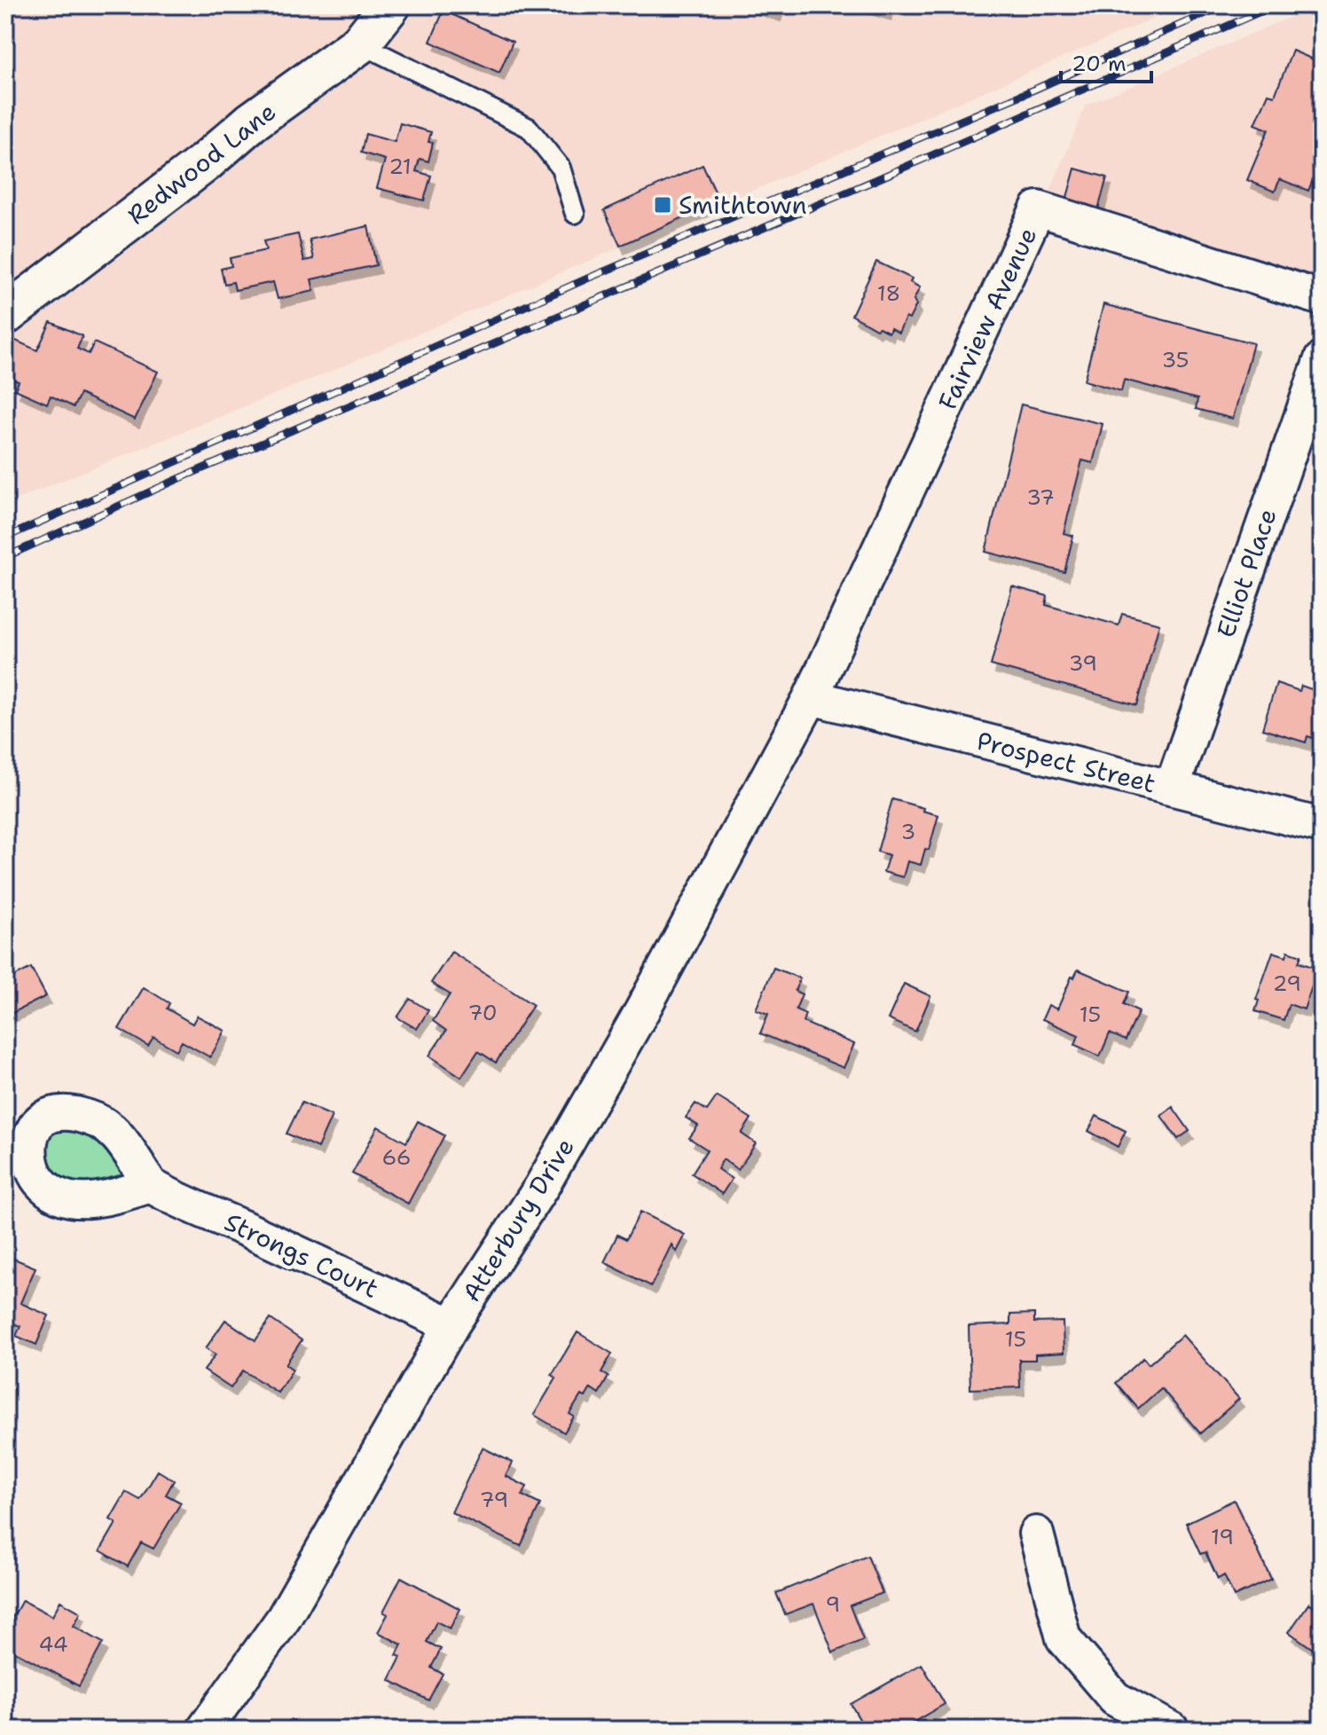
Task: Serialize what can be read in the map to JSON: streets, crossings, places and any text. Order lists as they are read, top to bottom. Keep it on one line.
{"streets":{"street":["Redwood Lane","Fairview Avenue","Elliot Place","Prospect Street","Atterbury Drive","Strongs Court"]},"crossings":[["Fairview Avenue","Prospect Street"],["Fairview Avenue","Atterbury Drive"],["Elliot Place","Prospect Street"],["Prospect Street","Atterbury Drive"],["Atterbury Drive","Strongs Court"]],"places":{"transit":["Smithtown"]},"house_numbers":["21","18","35","37","39","3","29","70","15","66","15","79","19","9","44"],"scale_bar":"20 m"}
